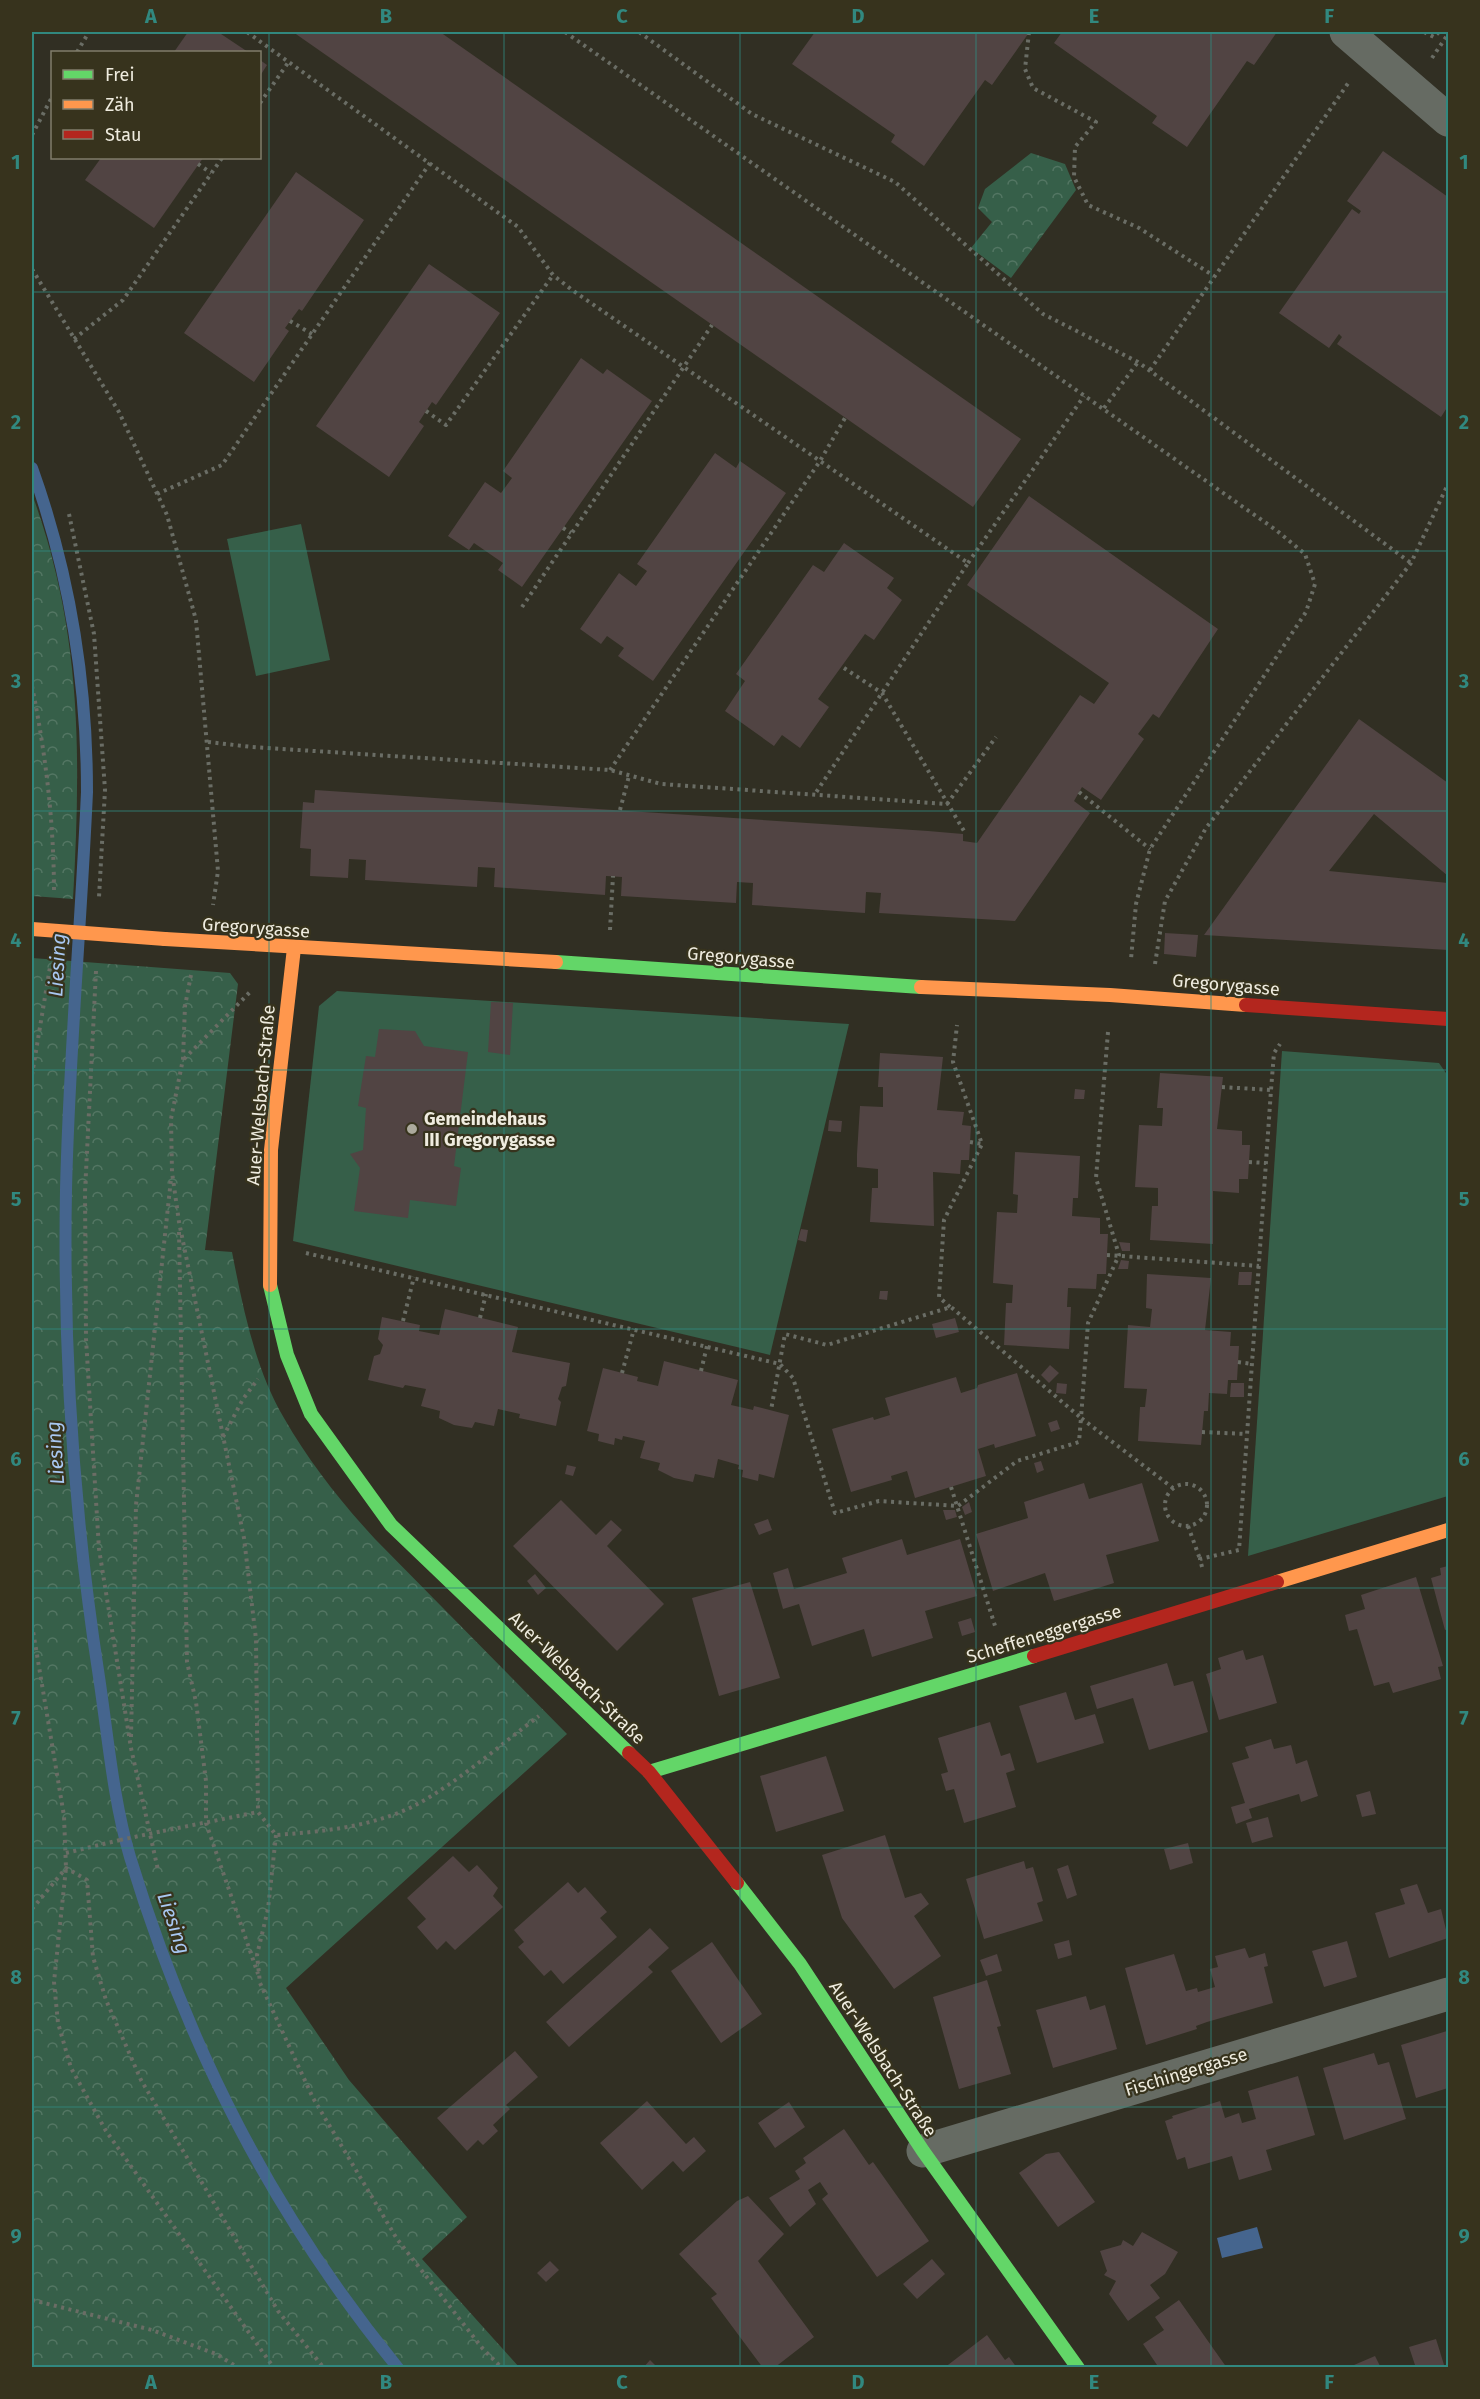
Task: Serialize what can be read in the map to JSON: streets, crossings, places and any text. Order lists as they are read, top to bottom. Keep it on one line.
{"streets":{"street":["Gregorygasse","Auer-Welsbach-Straße","Scheffeneggergasse","Fischingergasse"]},"crossings":[["Gregorygasse","Auer-Welsbach-Straße"],["Auer-Welsbach-Straße","Scheffeneggergasse"],["Auer-Welsbach-Straße","Fischingergasse"]],"water":["Liesing"],"places":["Gemeindehaus III Gregorygasse"],"legend":["Frei","Zäh","Stau"],"grid":{"columns":["A","B","C","D","E","F"],"rows":["1","2","3","4","5","6","7","8","9"]}}
